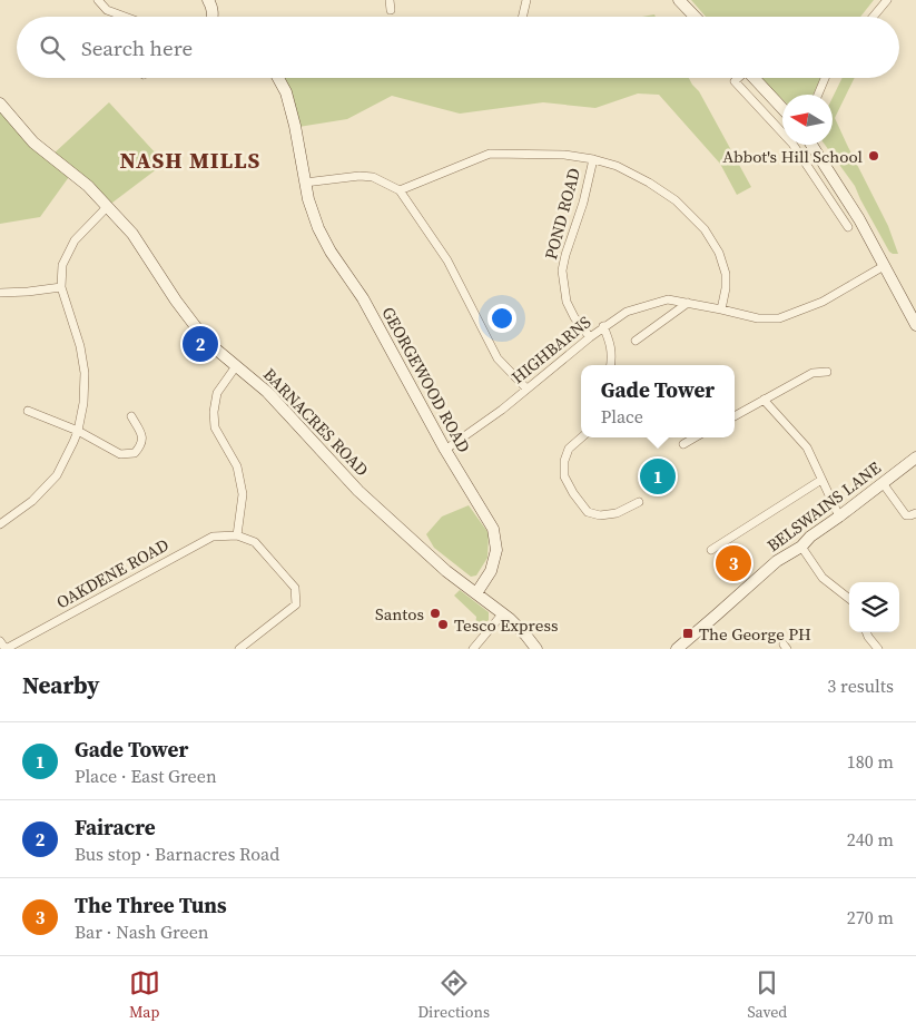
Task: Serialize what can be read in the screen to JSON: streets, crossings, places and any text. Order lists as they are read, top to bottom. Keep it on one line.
{"streets":{"street":["POND ROAD","HIGHBARNS","GEORGEWOOD ROAD","BARNACRES ROAD","BELSWAINS LANE","OAKDENE ROAD"]},"crossings":[["POND ROAD","HIGHBARNS"],["HIGHBARNS","GEORGEWOOD ROAD"],["GEORGEWOOD ROAD","BARNACRES ROAD"]],"districts":["NASH MILLS"],"places":{"other":["Abbot's Hill School","Santos","Tesco Express"],"transit":["The George PH"]},"north":"left","page":{"search":"Search here","pins":["2","1","3"],"popup":["Gade Tower","Place"],"heading":["Nearby","3 results"],"list":[{"mark":"1","name":"Gade Tower","note":"Place · East Green","value":"180 m"},{"mark":"2","name":"Fairacre","note":"Bus stop · Barnacres Road","value":"240 m"},{"mark":"3","name":"The Three Tuns","note":"Bar · Nash Green","value":"270 m"}],"nav":["Map","Directions","Saved"]}}
